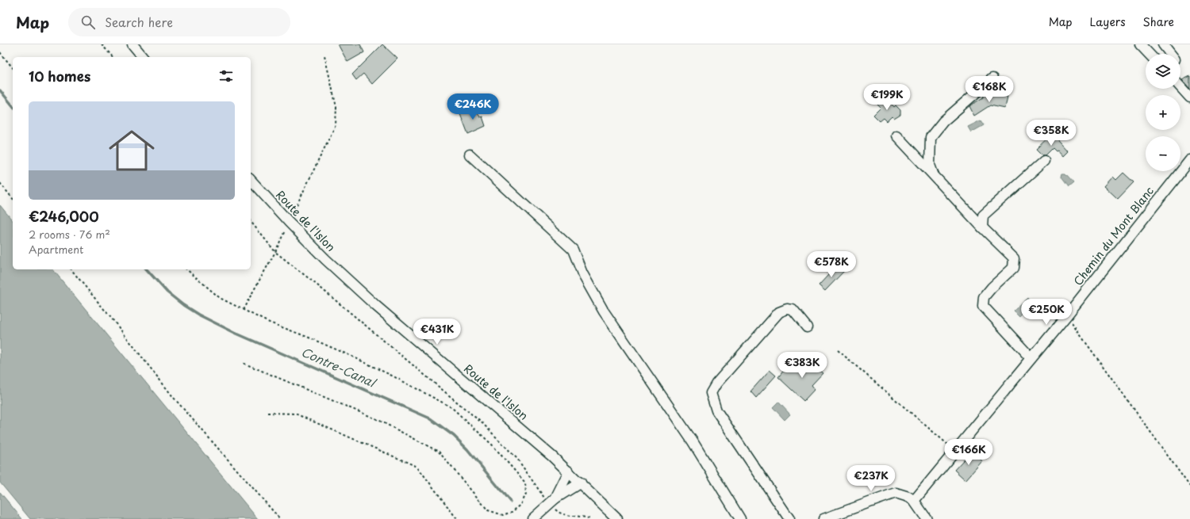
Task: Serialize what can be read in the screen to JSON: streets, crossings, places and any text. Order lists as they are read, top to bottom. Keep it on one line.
{"streets":{"street":["Route de l'Islon","Chemin du Mont Blanc"]},"water":["Contre-Canal"],"page":{"header":"Map","search":"Search here","nav":["Map","Layers","Share"],"map_buttons":["+","−"],"heading":"10 homes","price":["€168K","€199K","€246K","€358K","€578K","€250K","€431K","€383K","€166K","€237K"],"list":[{"name":"€246,000","note":"2 rooms · 76 m² · Apartment"}]}}
